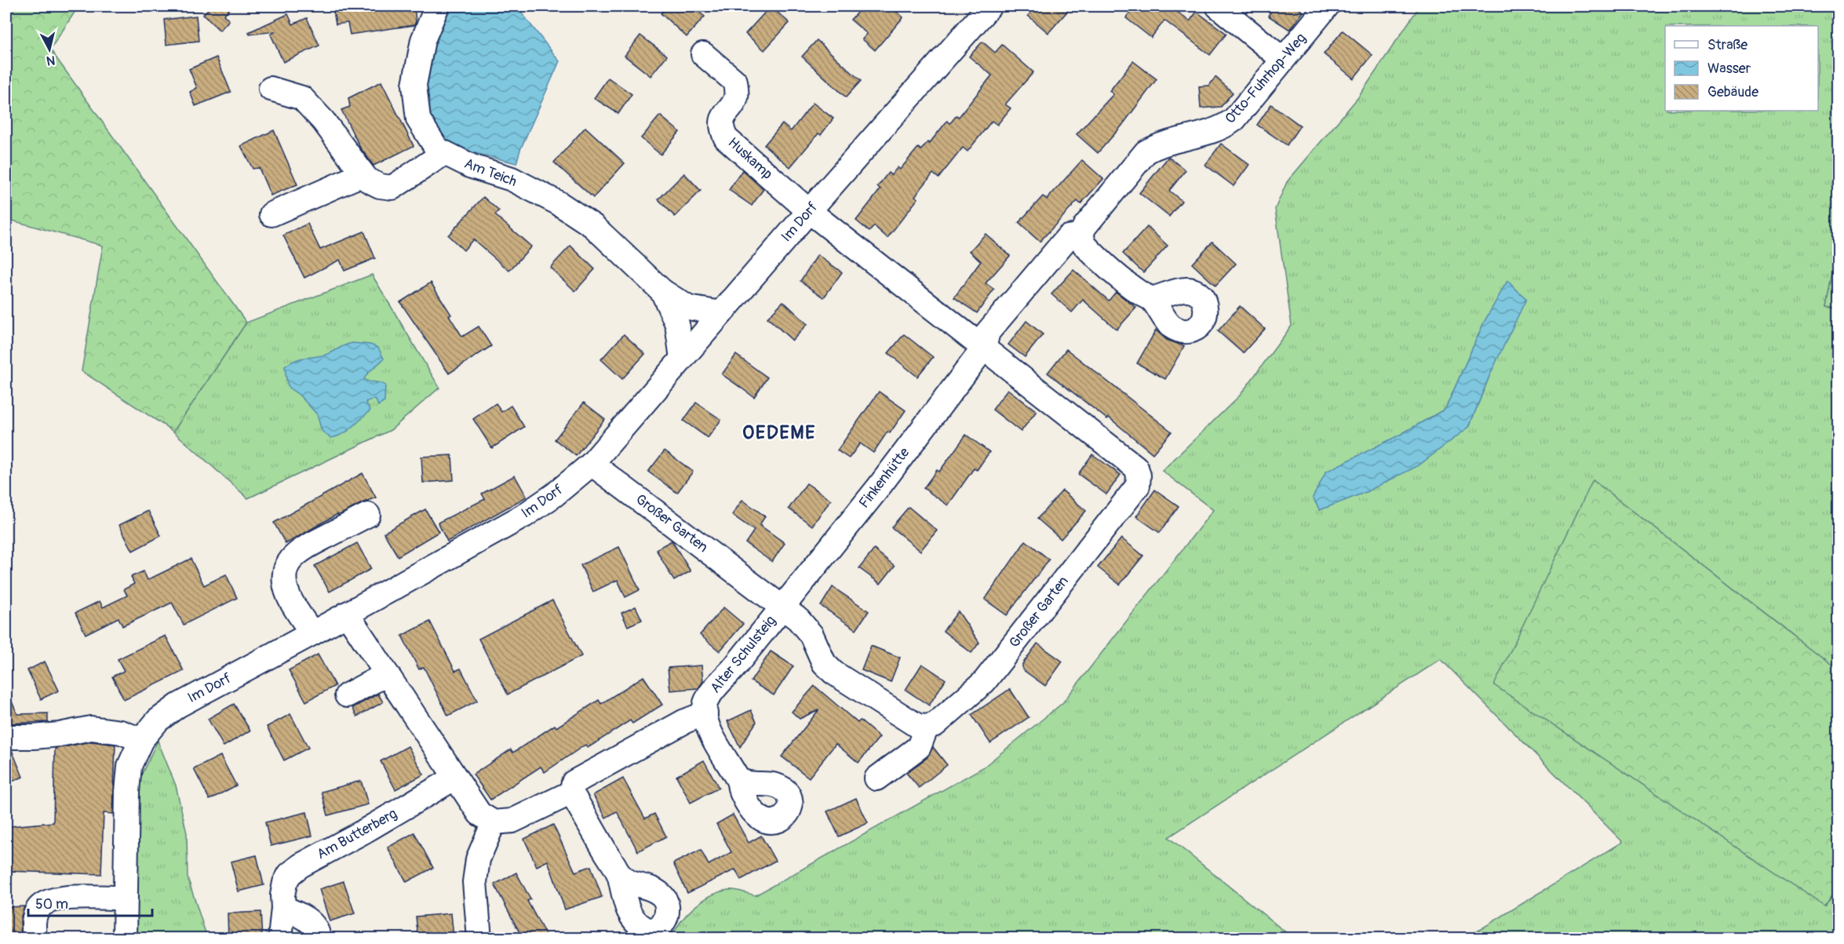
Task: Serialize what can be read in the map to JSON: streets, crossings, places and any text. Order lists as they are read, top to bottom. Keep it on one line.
{"streets":{"street":["Otto-Fuhrhop-Weg","Huskamp","Am Teich","Im Dorf","Finkenhütte","Großer Garten","Alter Schulsteig","Am Butterberg"]},"crossings":[["Otto-Fuhrhop-Weg","Finkenhütte"],["Huskamp","Im Dorf"],["Huskamp","Großer Garten"],["Am Teich","Im Dorf"],["Im Dorf","Großer Garten"],["Finkenhütte","Großer Garten"],["Finkenhütte","Alter Schulsteig"],["Großer Garten","Alter Schulsteig"]],"districts":["OEDEME"],"legend":["Straße","Wasser","Gebäude"],"scale_bar":"50 m","north":"bottom"}
